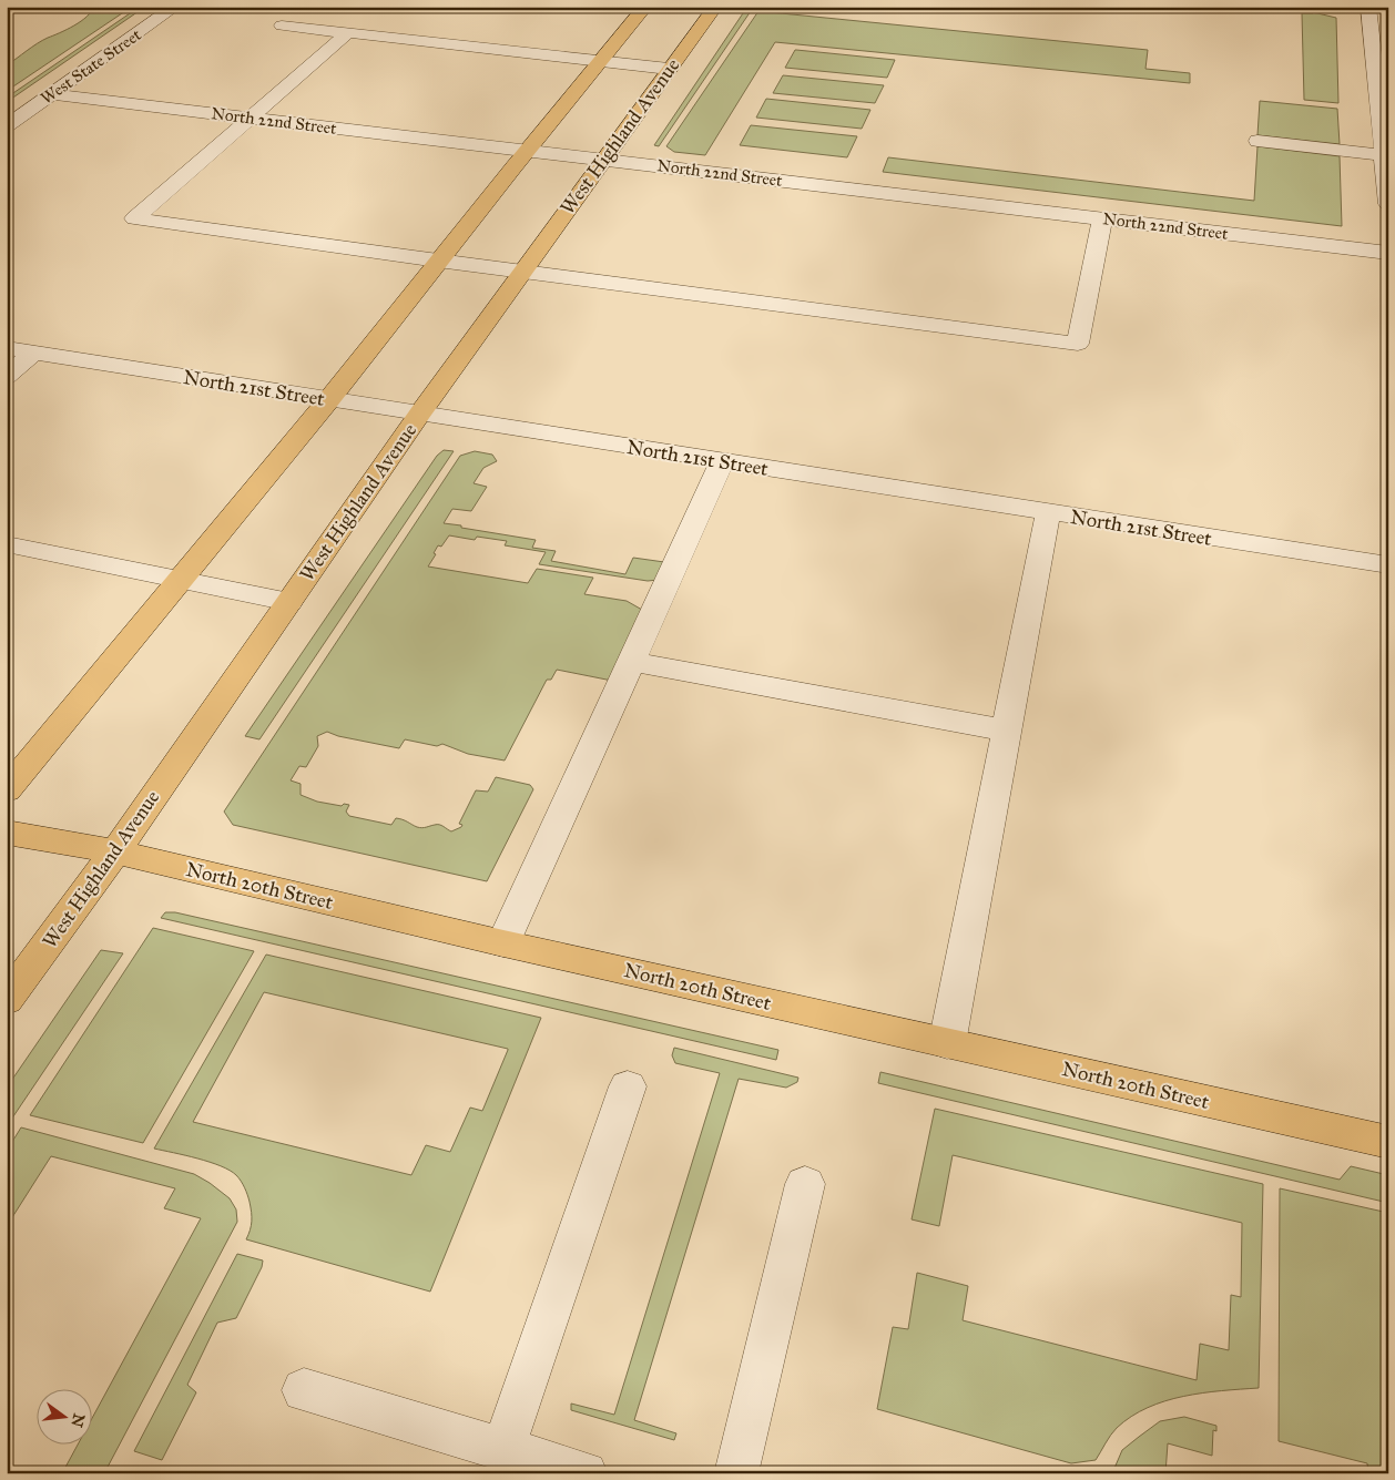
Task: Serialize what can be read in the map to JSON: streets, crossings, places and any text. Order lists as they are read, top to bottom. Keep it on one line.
{"streets":{"main road":["West Highland Avenue","North 20th Street"],"street":["West State Street","North 22nd Street","North 21st Street"]},"crossings":[["West State Street","North 22nd Street"],["North 22nd Street","West Highland Avenue"],["West Highland Avenue","North 21st Street"],["West Highland Avenue","North 20th Street"]],"north":"right"}
